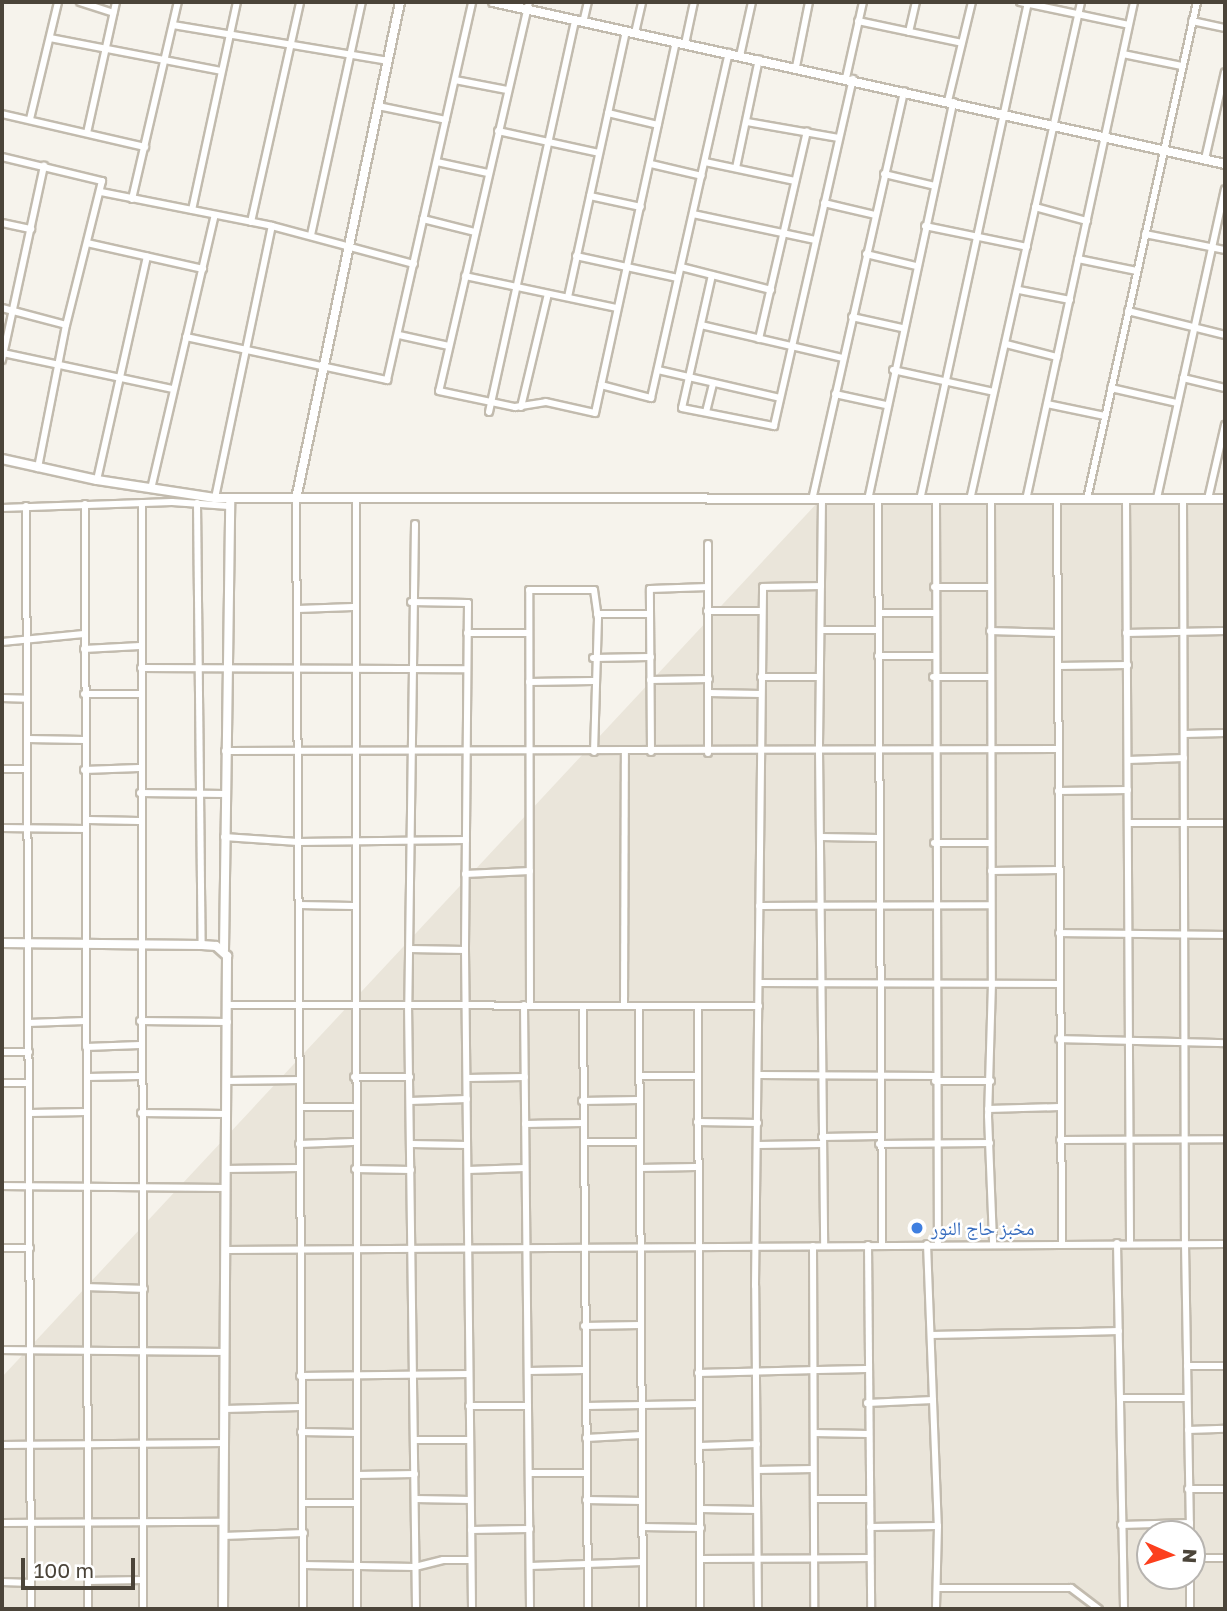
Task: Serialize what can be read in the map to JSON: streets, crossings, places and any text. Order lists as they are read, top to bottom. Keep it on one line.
{"places":["مخبز حاج النور"],"scale_bar":"100 m","north":"right"}
